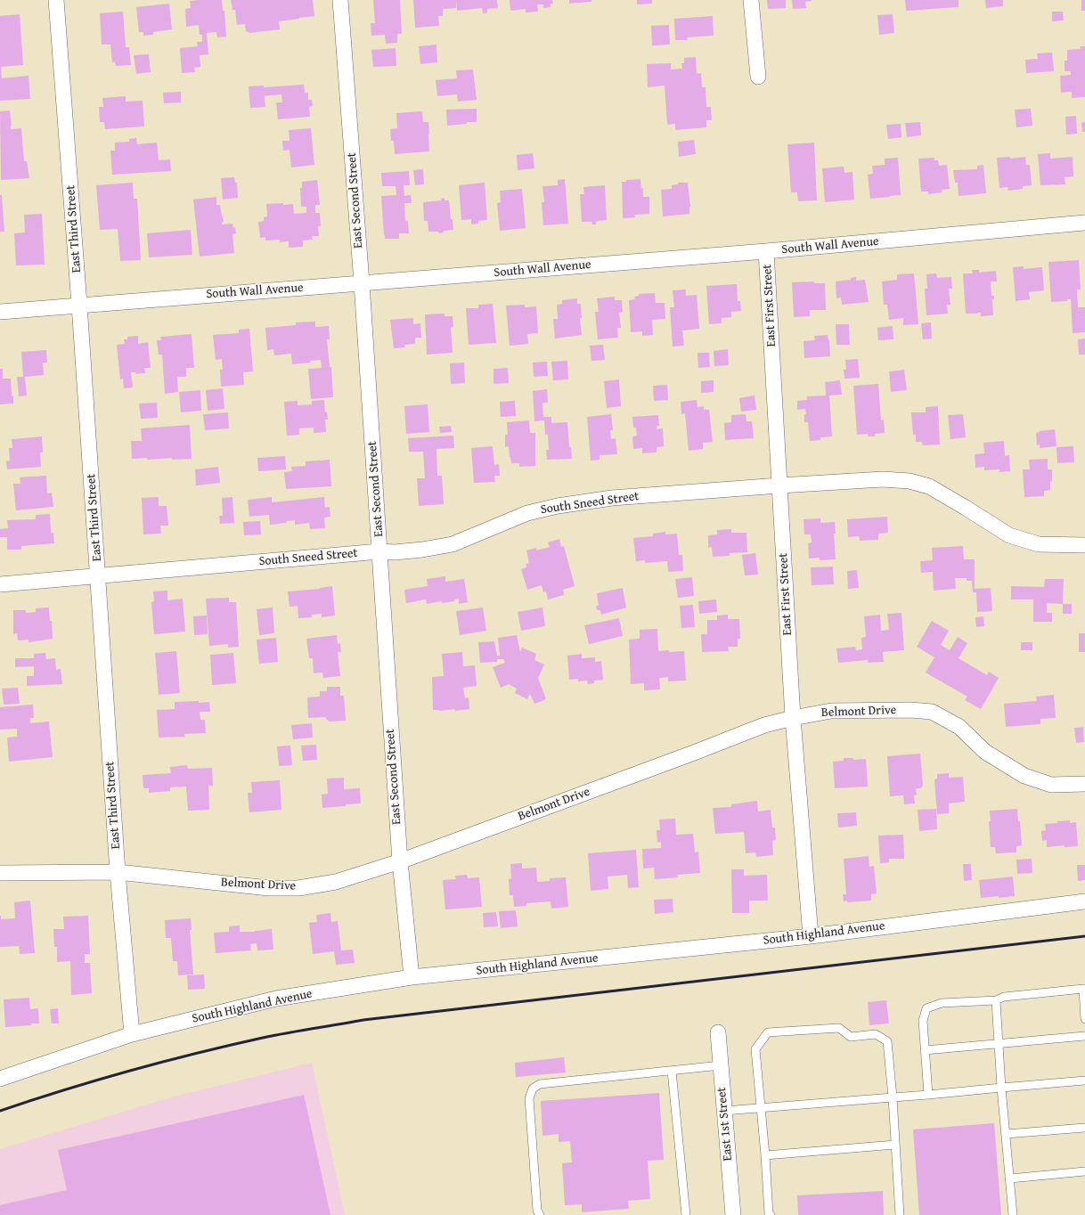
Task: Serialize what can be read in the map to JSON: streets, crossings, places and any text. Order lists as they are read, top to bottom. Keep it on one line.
{"streets":{"street":["East Second Street","East Third Street","South Wall Avenue","East First Street","South Sneed Street","Belmont Drive","South Highland Avenue","East 1st Street"]},"crossings":[["East Second Street","South Wall Avenue"],["East Second Street","South Sneed Street"],["East Second Street","Belmont Drive"],["East Second Street","South Highland Avenue"],["East Third Street","South Wall Avenue"],["East Third Street","South Sneed Street"],["East Third Street","Belmont Drive"],["East Third Street","South Highland Avenue"],["South Wall Avenue","East First Street"],["East First Street","South Sneed Street"],["East First Street","Belmont Drive"],["East First Street","South Highland Avenue"]]}
